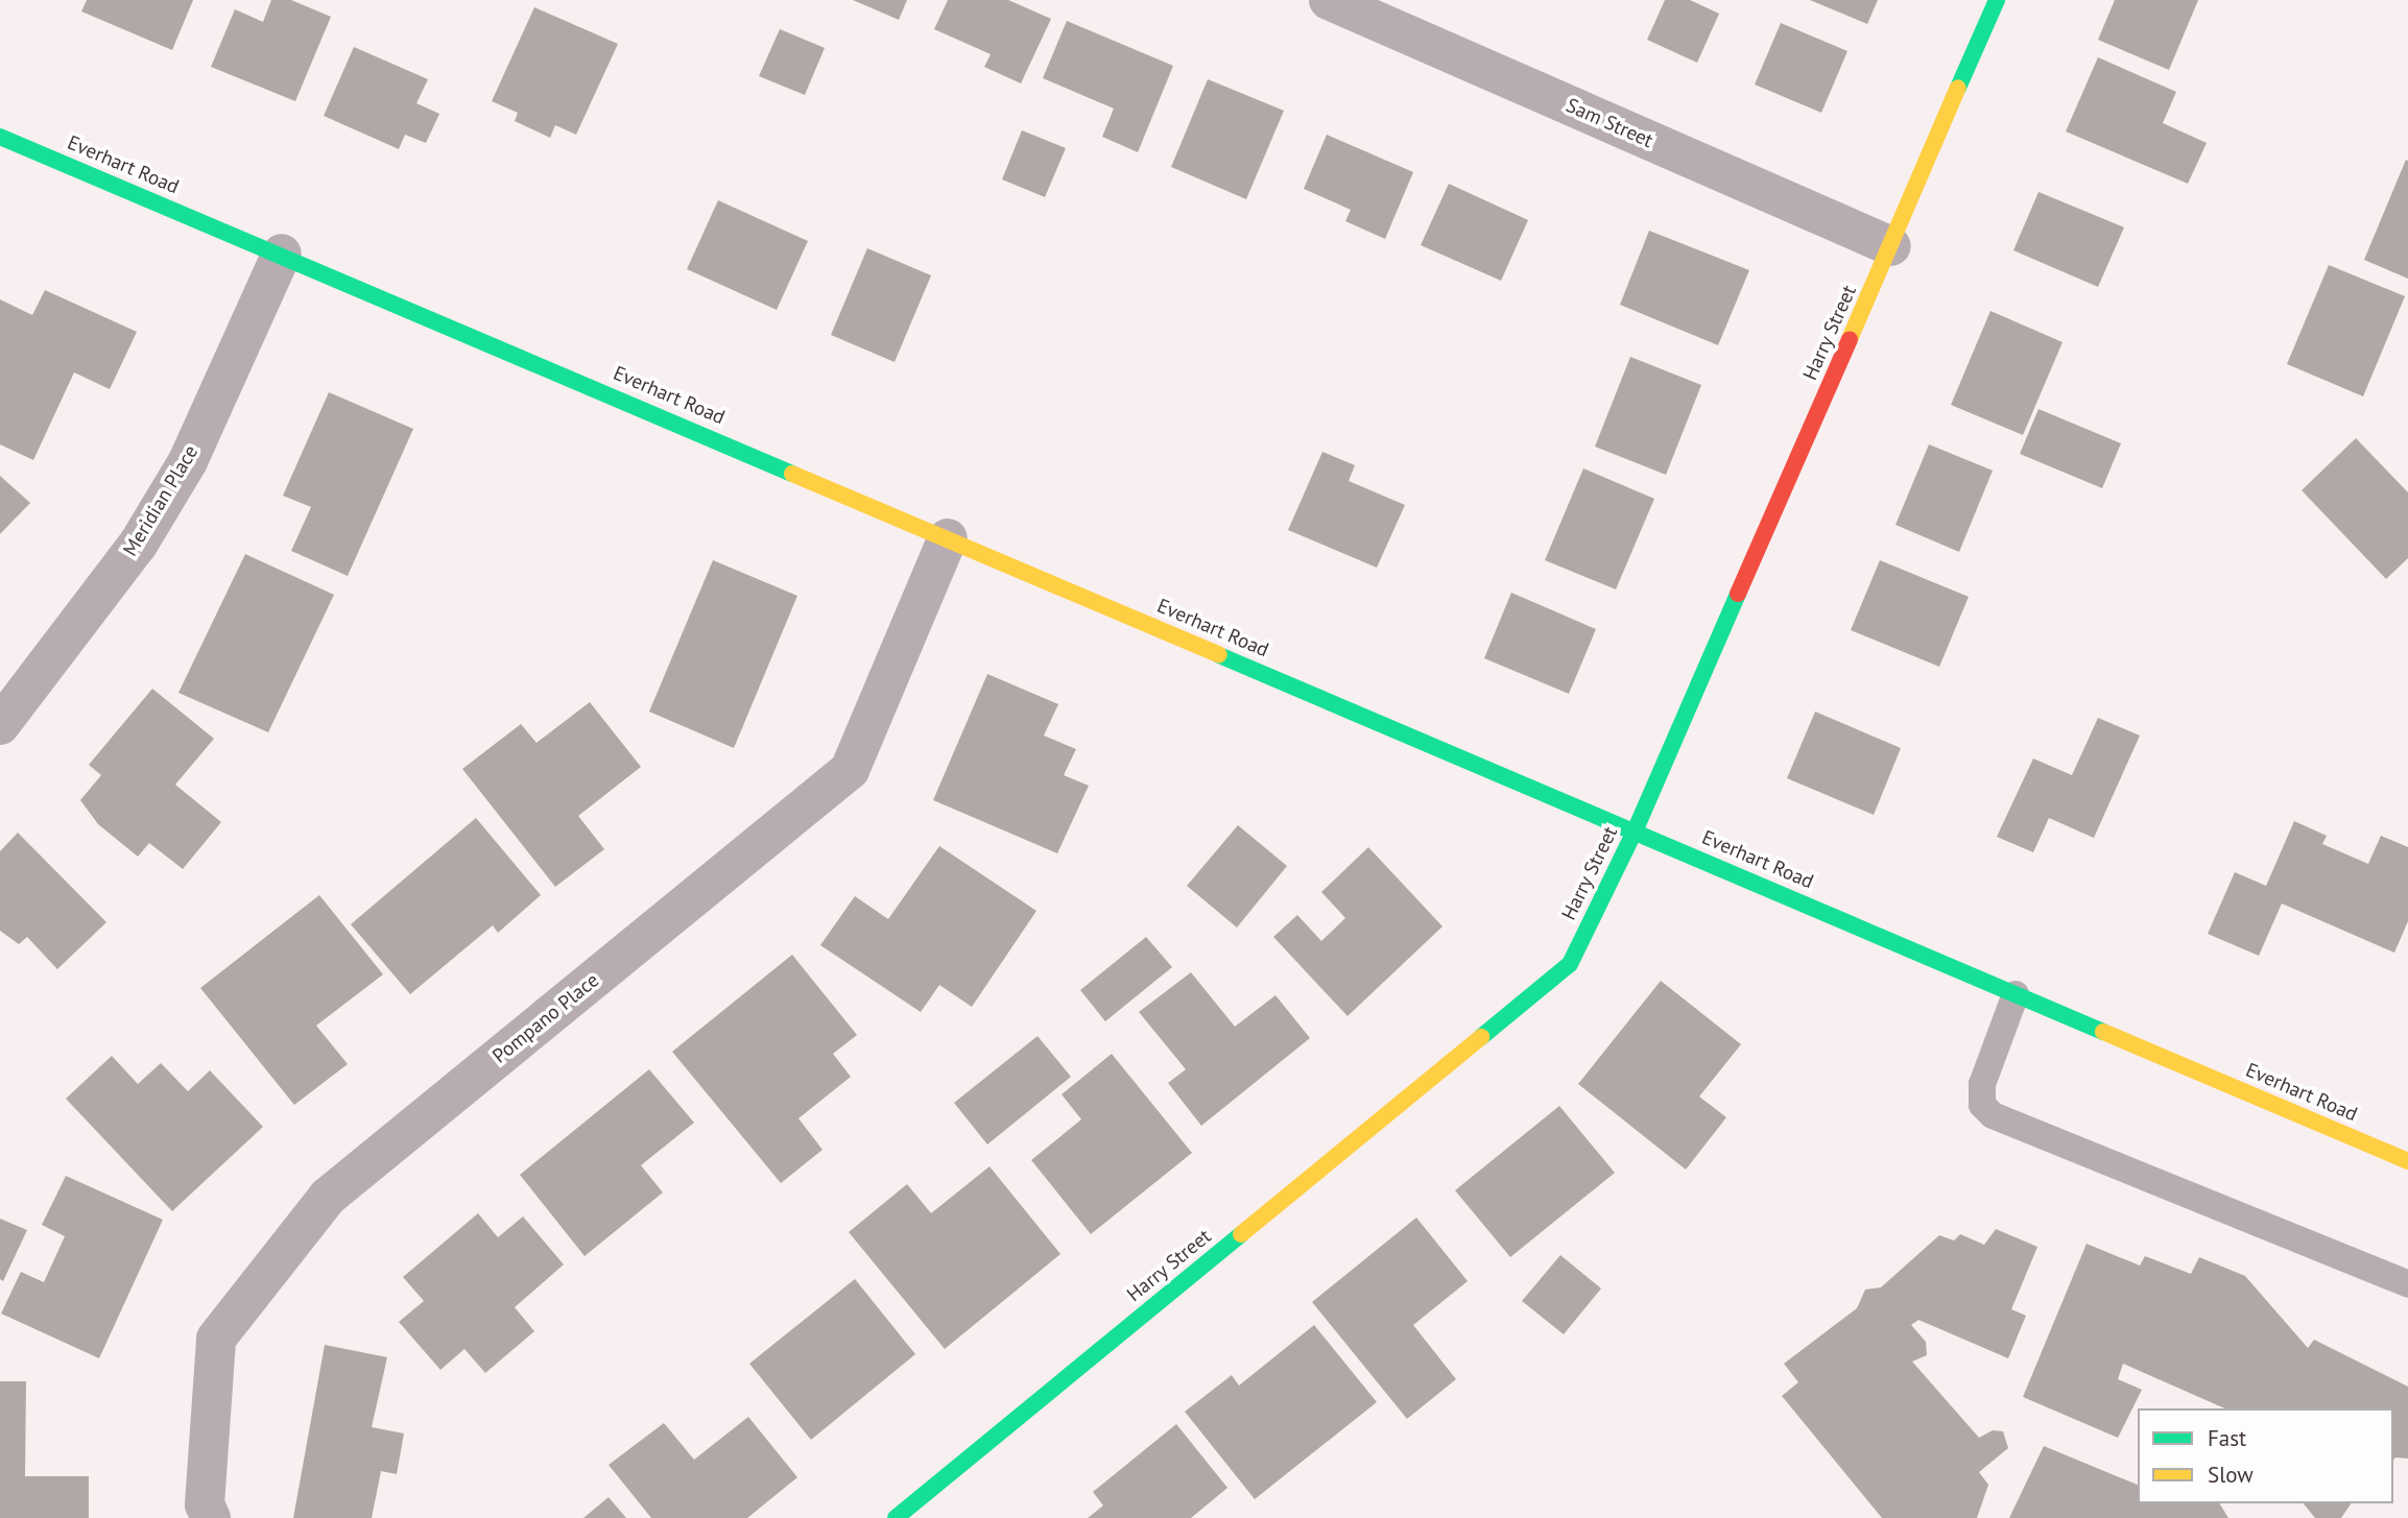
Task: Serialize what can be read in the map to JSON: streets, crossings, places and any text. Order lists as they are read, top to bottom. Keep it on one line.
{"streets":{"main road":["Everhart Road","Harry Street"],"street":["Sam Street","Meridian Place","Pompano Place"]},"crossings":[["Sam Street","Harry Street"],["Everhart Road","Harry Street"],["Everhart Road","Meridian Place"],["Everhart Road","Pompano Place"]],"legend":["Fast","Slow"]}
